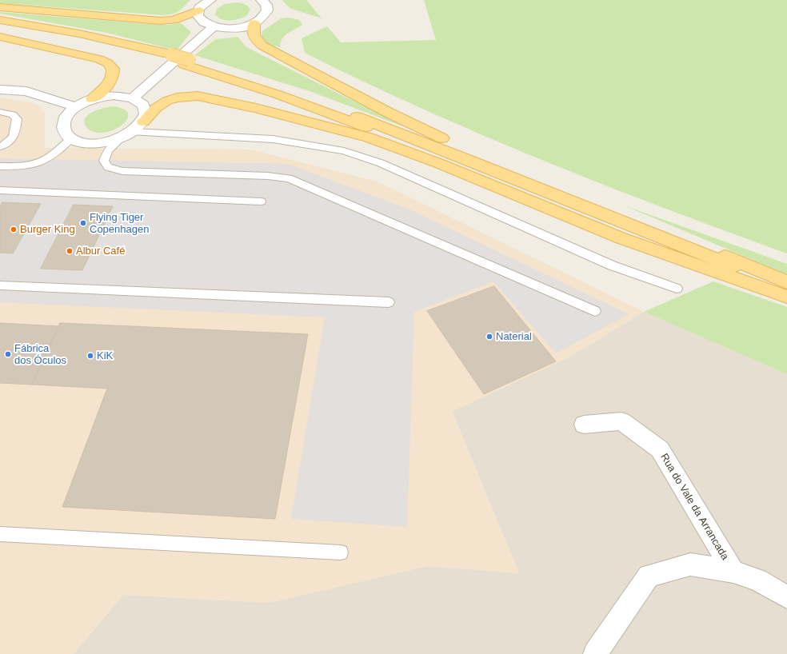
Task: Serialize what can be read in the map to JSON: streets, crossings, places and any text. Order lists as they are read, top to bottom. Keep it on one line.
{"streets":{"street":["Rua do Vale da Arrancada"]},"places":["Flying Tiger Copenhagen","Burger King","Albur Café","Naterial","Fábrica dos Óculos","KiK"]}
